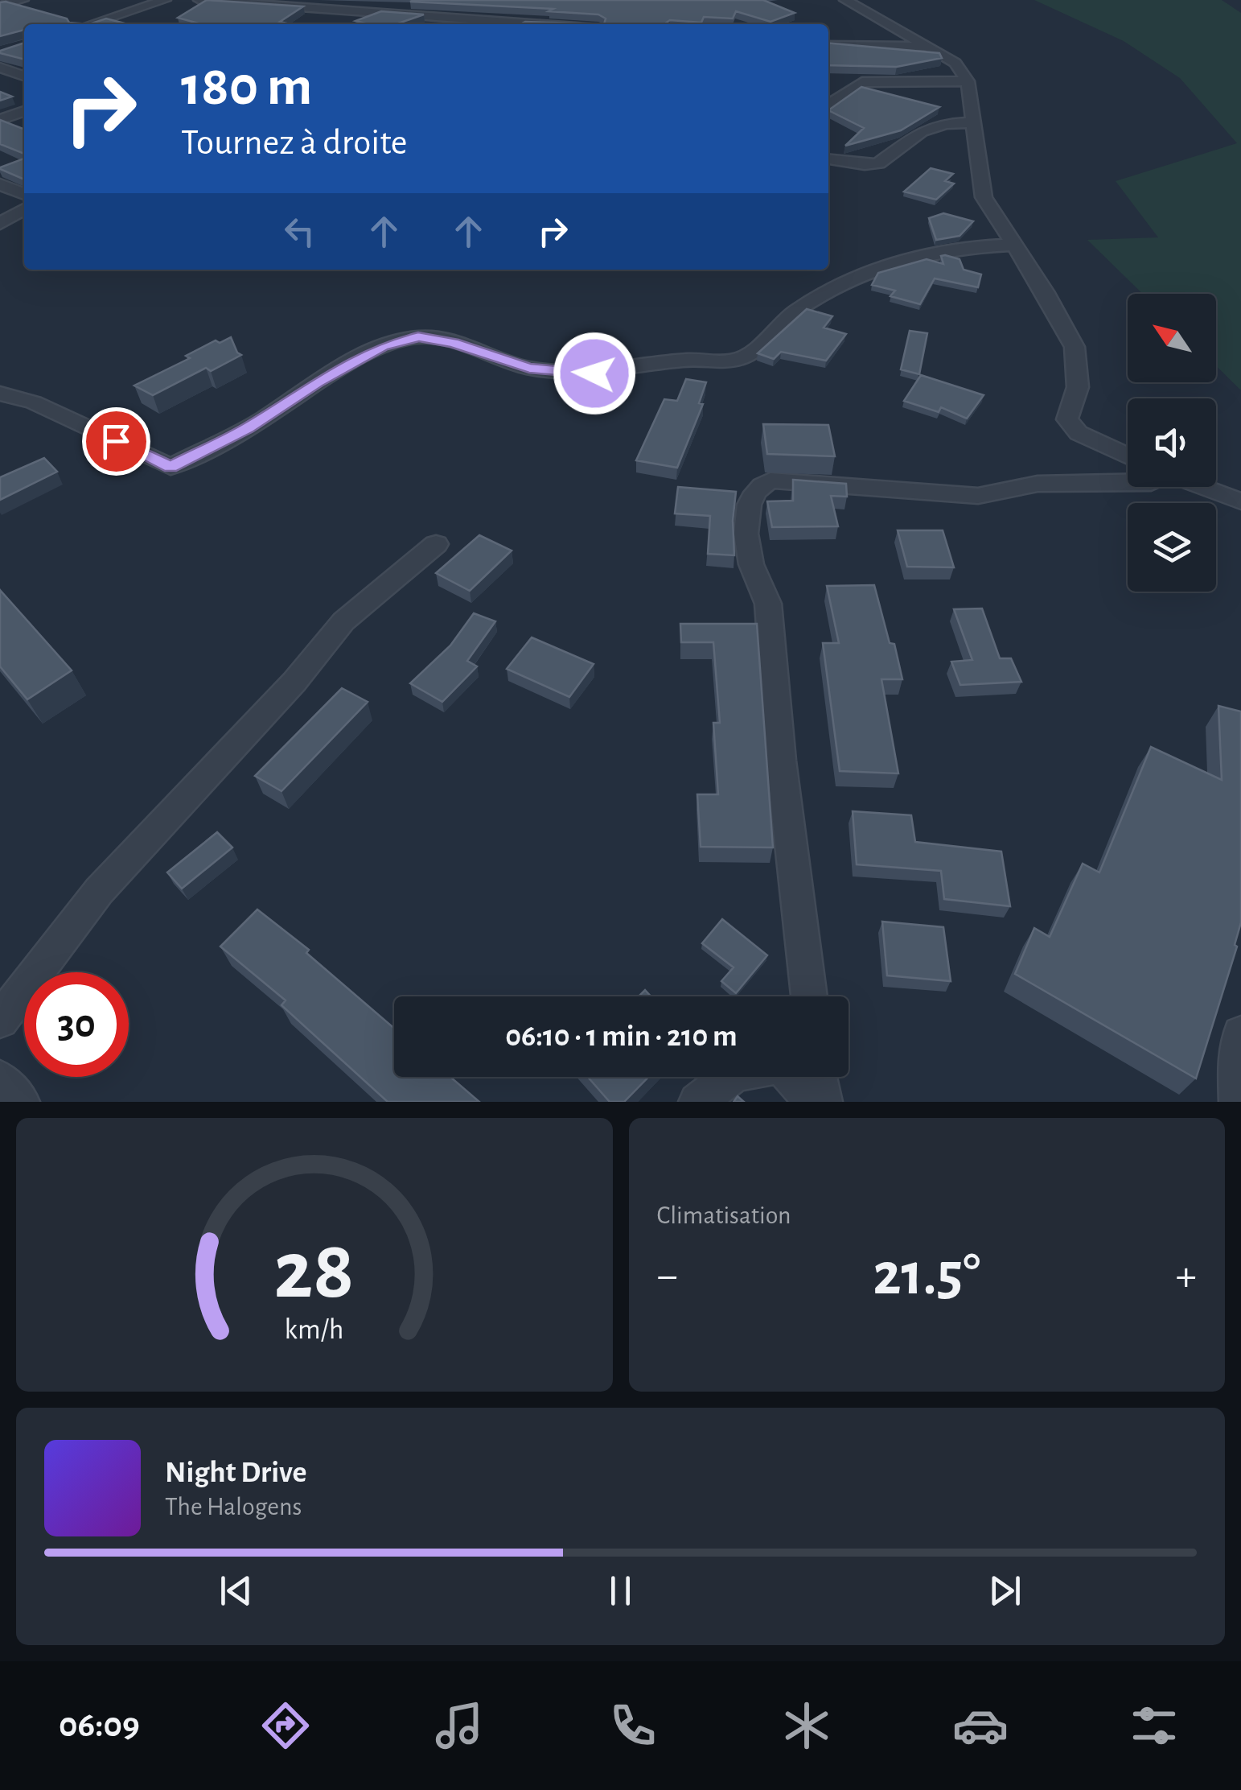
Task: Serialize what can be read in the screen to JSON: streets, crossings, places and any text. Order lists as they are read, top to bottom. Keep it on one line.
{"north":"top left","page":{"turn":["180 m","Tournez à droite"],"limit":"30","trip":"06:10 · 1 min · 210 m","tile":"Climatisation","heat":["−","21.5°","+"],"song":["Night Drive","The Halogens"],"tabs":"06:09","gauge":["28","km/h"]}}
